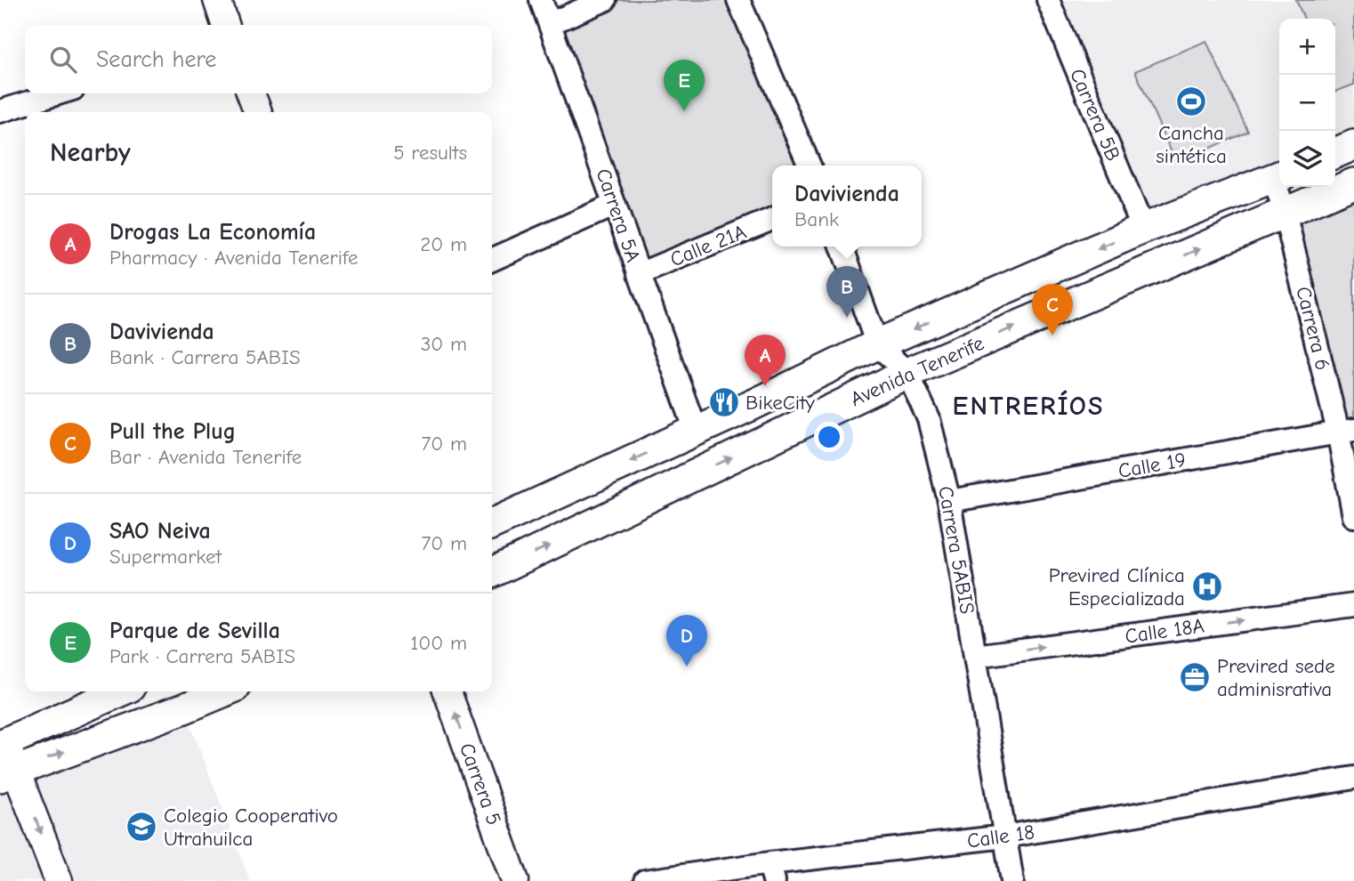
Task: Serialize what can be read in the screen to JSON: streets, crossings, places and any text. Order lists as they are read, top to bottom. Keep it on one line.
{"streets":{"main road":["Avenida Tenerife"],"street":["Carrera 5B","Carrera 5A","Calle 21A","Carrera 6","Calle 19","Carrera 5ABIS","Calle 18A","Carrera 5","Calle 18"]},"crossings":[["Carrera 5B","Avenida Tenerife"],["Carrera 5A","Calle 21A"],["Carrera 5A","Avenida Tenerife"],["Carrera 6","Avenida Tenerife"],["Carrera 6","Calle 19"],["Avenida Tenerife","Carrera 5ABIS"],["Calle 19","Carrera 5ABIS"],["Carrera 5ABIS","Calle 18A"],["Carrera 5ABIS","Calle 18"]],"one_way":["Calle 18A","Carrera 5"],"districts":["ENTRERÍOS"],"places":{"sports":["Cancha sintética"],"restaurant":["BikeCity"],"hospital":["Previred Clínica Especializada"],"office":["Previred sede adminisrativa"],"school or university":["Colegio Cooperativo Utrahuilca"]},"page":{"map_buttons":["+","−"],"search":"Search here","pins":["E","B","C","A","D"],"heading":["Nearby","5 results"],"popup":["Davivienda","Bank"],"list":[{"mark":"A","name":"Drogas La Economía","note":"Pharmacy · Avenida Tenerife","value":"20 m"},{"mark":"B","name":"Davivienda","note":"Bank · Carrera 5ABIS","value":"30 m"},{"mark":"C","name":"Pull the Plug","note":"Bar · Avenida Tenerife","value":"70 m"},{"mark":"D","name":"SAO Neiva","note":"Supermarket","value":"70 m"},{"mark":"E","name":"Parque de Sevilla","note":"Park · Carrera 5ABIS","value":"100 m"}]}}
